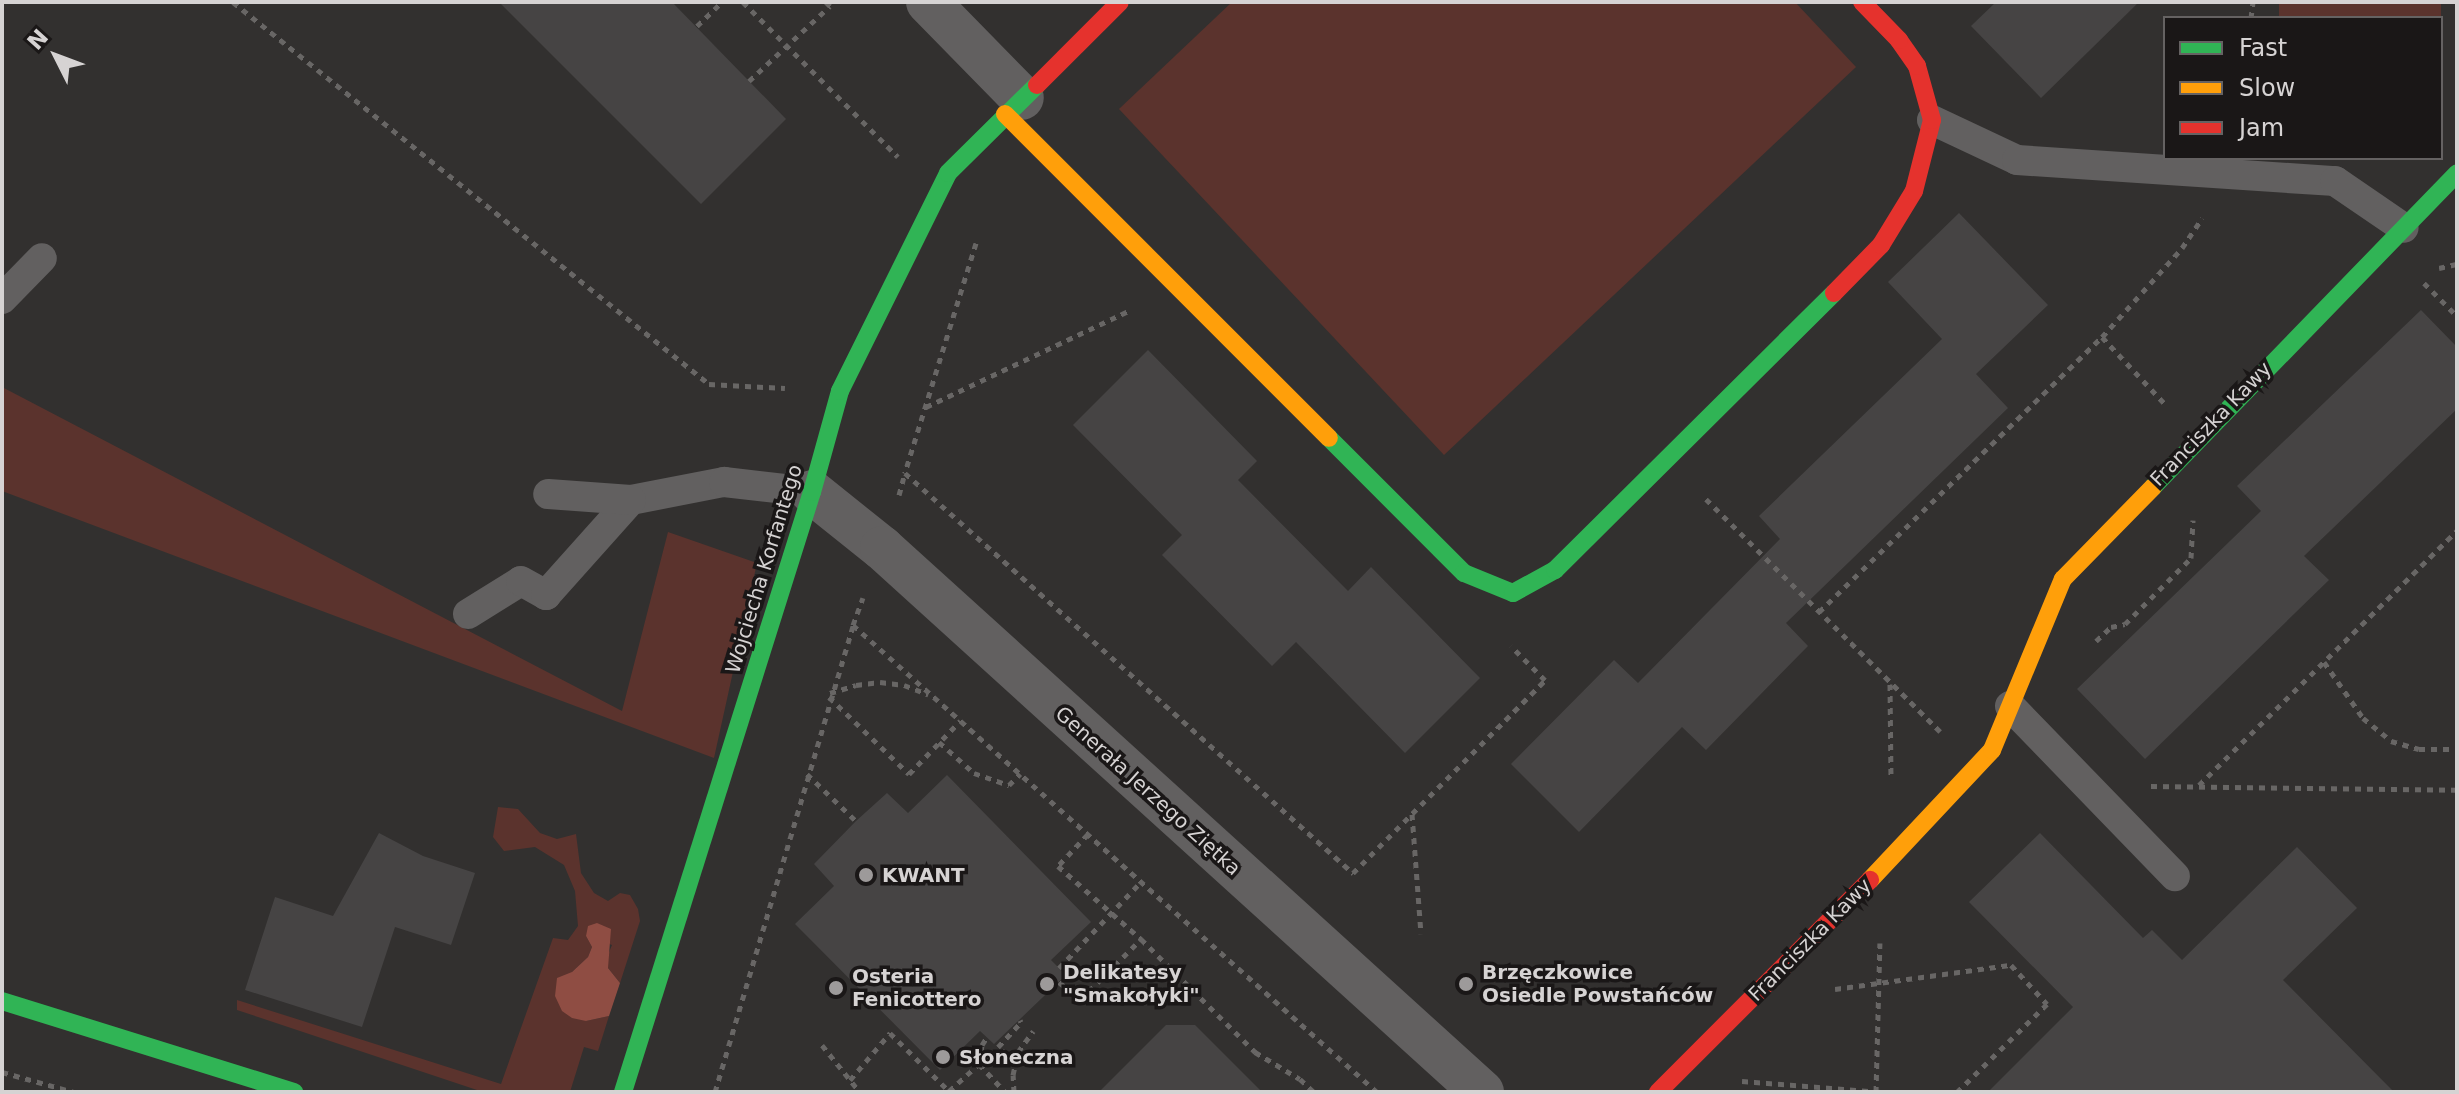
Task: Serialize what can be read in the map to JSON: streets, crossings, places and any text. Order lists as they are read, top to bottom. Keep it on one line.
{"streets":{"street":["Franciszka Kawy","Wojciecha Korfantego","Generała Jerzego Ziętka"]},"crossings":[["Wojciecha Korfantego","Generała Jerzego Ziętka"]],"places":["KWANT","Delikatesy \"Smakołyki\"","Brzęczkowice Osiedle Powstańców","Osteria Fenicottero","Słoneczna"],"legend":["Fast","Slow","Jam"],"north":"top left"}
